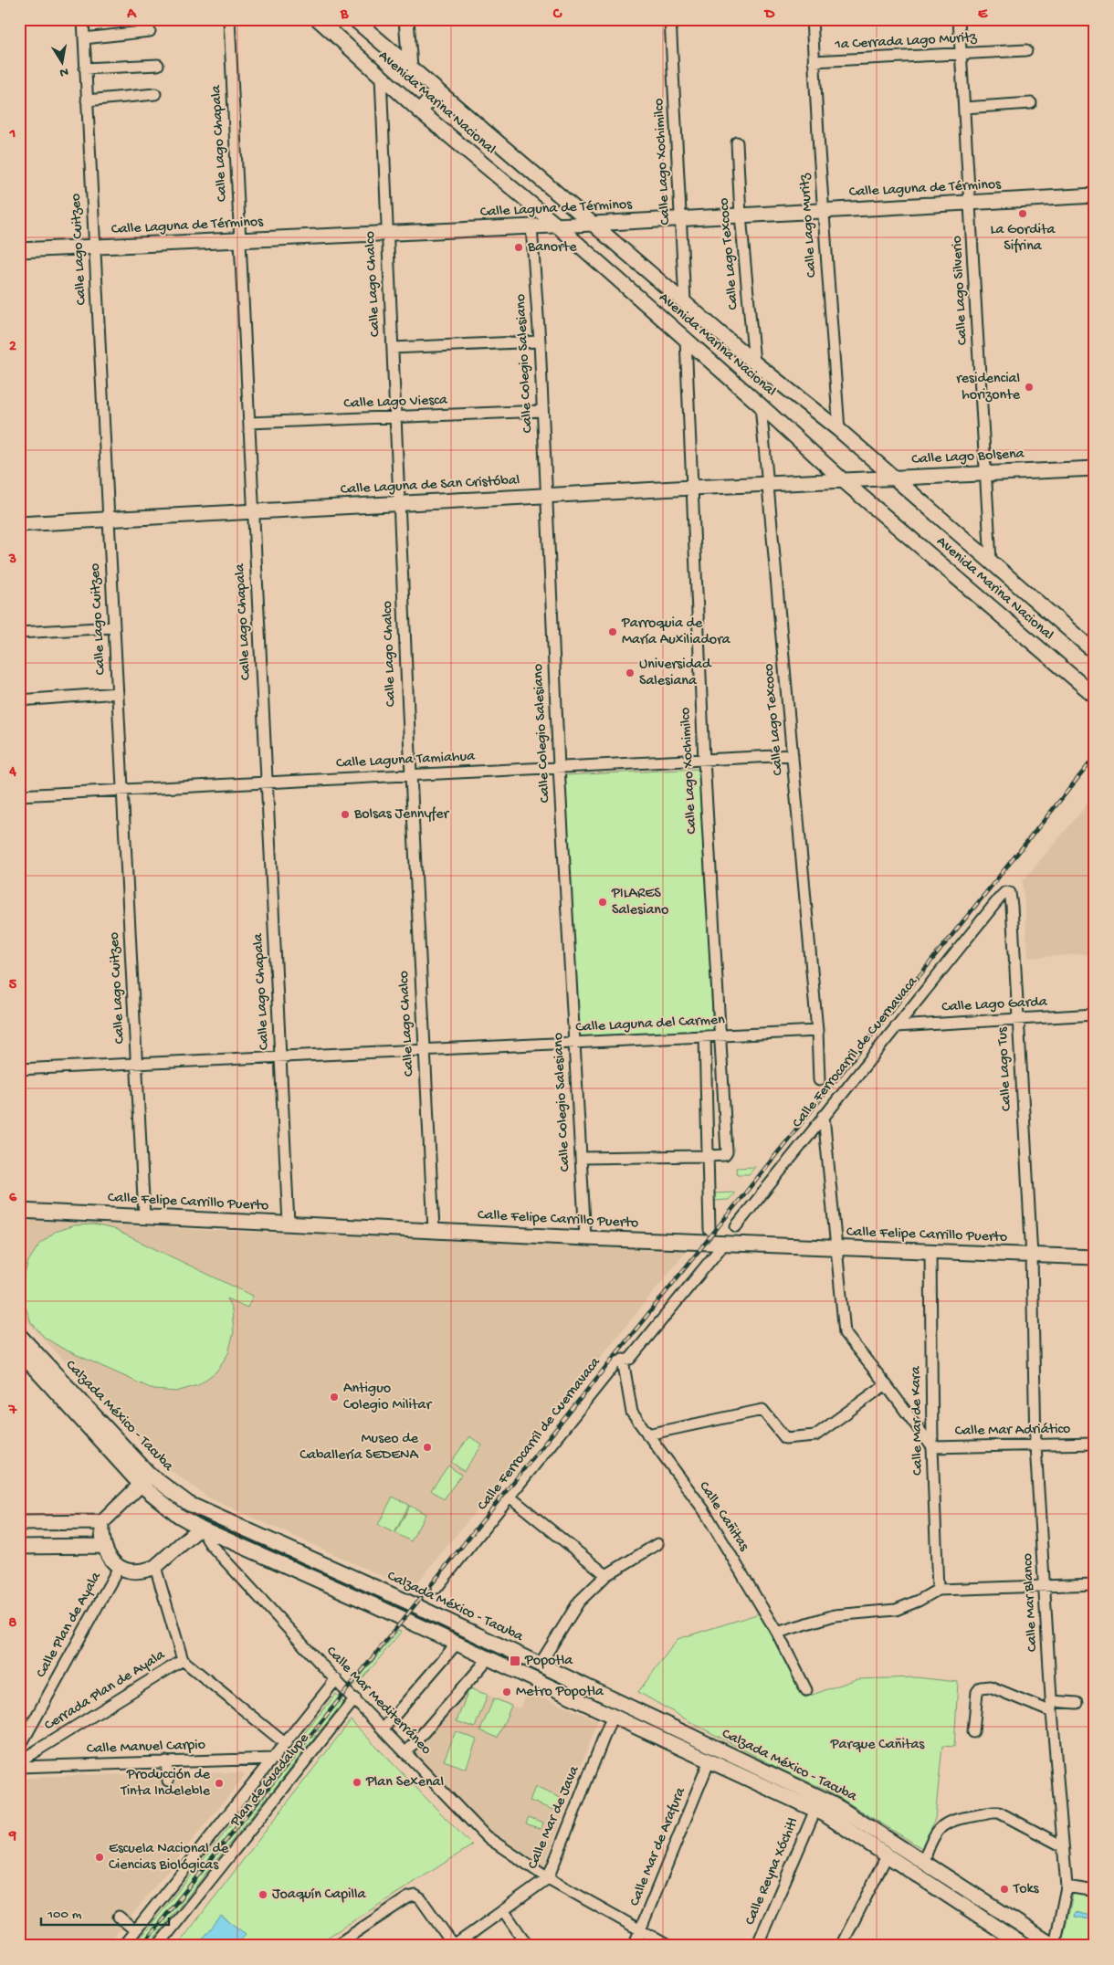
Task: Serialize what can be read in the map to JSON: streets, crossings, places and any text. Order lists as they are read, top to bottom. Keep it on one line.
{"streets":{"main road":["Avenida Marina Nacional","Calle Laguna de Términos","Calle Lago Bolsena","Calle Laguna de San Cristóbal","Calle Felipe Carrillo Puerto","Calzada México - Tacuba","Calle Plan de Ayala"],"street":["1a Cerrada Lago Muritz","Calle Lago Chapala","Calle Lago Xochimilco","Calle Lago Muritz","Calle Lago Cuitzeo","Calle Lago Texcoco","Calle Lago Chalco","Calle Lago Silverio","Calle Colegio Salesiano","Calle Lago Viesca","Calle Laguna Tamiahua","Calle Lago Garda","Calle Laguna del Carmen","Calle Ferrocarril de Cuernavaca","Calle Lago Tus","Calle Mar de Kara","Calle Mar Adriático","Calle Cañitas","Calle Mar Blanco","Cerrada Plan de Ayala","Calle Mar Mediterráneo","Calle Manuel Carpio","Plan de Guadalupe","Calle Mar de Java","Calle Mar de Arafura","Calle Reyna Xóchitl"]},"crossings":[["1a Cerrada Lago Muritz","Calle Lago Muritz"],["1a Cerrada Lago Muritz","Calle Lago Silverio"],["Avenida Marina Nacional","Calle Lago Xochimilco"],["Avenida Marina Nacional","Calle Laguna de Términos"],["Avenida Marina Nacional","Calle Lago Muritz"],["Avenida Marina Nacional","Calle Lago Texcoco"],["Avenida Marina Nacional","Calle Lago Chalco"],["Avenida Marina Nacional","Calle Lago Silverio"],["Avenida Marina Nacional","Calle Lago Bolsena"],["Avenida Marina Nacional","Calle Laguna de San Cristóbal"],["Calle Lago Chapala","Calle Laguna de Términos"],["Calle Lago Chapala","Calle Lago Viesca"],["Calle Lago Chapala","Calle Laguna de San Cristóbal"],["Calle Lago Chapala","Calle Laguna Tamiahua"],["Calle Lago Chapala","Calle Laguna del Carmen"],["Calle Lago Chapala","Calle Felipe Carrillo Puerto"],["Calle Lago Xochimilco","Calle Laguna de Términos"],["Calle Lago Xochimilco","Calle Laguna de San Cristóbal"],["Calle Lago Xochimilco","Calle Laguna Tamiahua"],["Calle Lago Xochimilco","Calle Laguna del Carmen"],["Calle Laguna de Términos","Calle Lago Muritz"],["Calle Laguna de Términos","Calle Lago Cuitzeo"],["Calle Laguna de Términos","Calle Lago Texcoco"],["Calle Laguna de Términos","Calle Lago Chalco"],["Calle Laguna de Términos","Calle Lago Silverio"],["Calle Laguna de Términos","Calle Colegio Salesiano"],["Calle Lago Cuitzeo","Calle Laguna de San Cristóbal"],["Calle Lago Cuitzeo","Calle Laguna Tamiahua"],["Calle Lago Cuitzeo","Calle Laguna del Carmen"],["Calle Lago Cuitzeo","Calle Felipe Carrillo Puerto"],["Calle Lago Texcoco","Calle Laguna de San Cristóbal"],["Calle Lago Texcoco","Calle Laguna Tamiahua"],["Calle Lago Texcoco","Calle Laguna del Carmen"],["Calle Lago Chalco","Calle Lago Viesca"],["Calle Lago Chalco","Calle Laguna de San Cristóbal"],["Calle Lago Chalco","Calle Laguna Tamiahua"],["Calle Lago Chalco","Calle Laguna del Carmen"],["Calle Lago Chalco","Calle Felipe Carrillo Puerto"],["Calle Lago Silverio","Calle Lago Bolsena"],["Calle Colegio Salesiano","Calle Lago Viesca"],["Calle Colegio Salesiano","Calle Laguna de San Cristóbal"],["Calle Colegio Salesiano","Calle Laguna Tamiahua"],["Calle Colegio Salesiano","Calle Laguna del Carmen"],["Calle Colegio Salesiano","Calle Felipe Carrillo Puerto"],["Calle Lago Bolsena","Calle Laguna de San Cristóbal"],["Calle Lago Garda","Calle Ferrocarril de Cuernavaca"],["Calle Lago Garda","Calle Lago Tus"],["Calle Ferrocarril de Cuernavaca","Calle Lago Tus"],["Calle Ferrocarril de Cuernavaca","Calle Felipe Carrillo Puerto"],["Calle Ferrocarril de Cuernavaca","Calle Cañitas"],["Calle Lago Tus","Calle Felipe Carrillo Puerto"],["Calle Lago Tus","Calle Mar Blanco"],["Calle Felipe Carrillo Puerto","Calle Mar de Kara"],["Calle Felipe Carrillo Puerto","Calle Mar Blanco"],["Calzada México - Tacuba","Calle Mar Blanco"],["Calzada México - Tacuba","Calle Mar Mediterráneo"],["Calzada México - Tacuba","Calle Mar de Java"],["Calzada México - Tacuba","Calle Mar de Arafura"],["Calzada México - Tacuba","Calle Reyna Xóchitl"],["Calle Mar de Kara","Calle Mar Adriático"],["Calle Mar Adriático","Calle Mar Blanco"],["Calle Mar Mediterráneo","Plan de Guadalupe"],["Calle Mar Mediterráneo","Calle Mar de Java"],["Calle Mar Mediterráneo","Calle Mar de Arafura"]],"parks":["Parque Cañitas"],"places":{"other":["La Gordita Sifrina","Banorte","residencial horizonte","Parroquia de María Auxiliadora","Universidad Salesiana","Bolsas Jennyfer","PILARES Salesiano","Antiguo Colegio Militar","Museo de Caballería SEDENA","Metro Popotla","Plan Sexenal","Producción de Tinta Indeleble","Escuela Nacional de Ciencias Biológicas","Toks","Joaquín Capilla"],"transit":["Popotla"]},"scale_bar":"100 m","north":"bottom","grid":{"columns":["A","B","C","D","E"],"rows":["1","2","3","4","5","6","7","8","9"]}}
